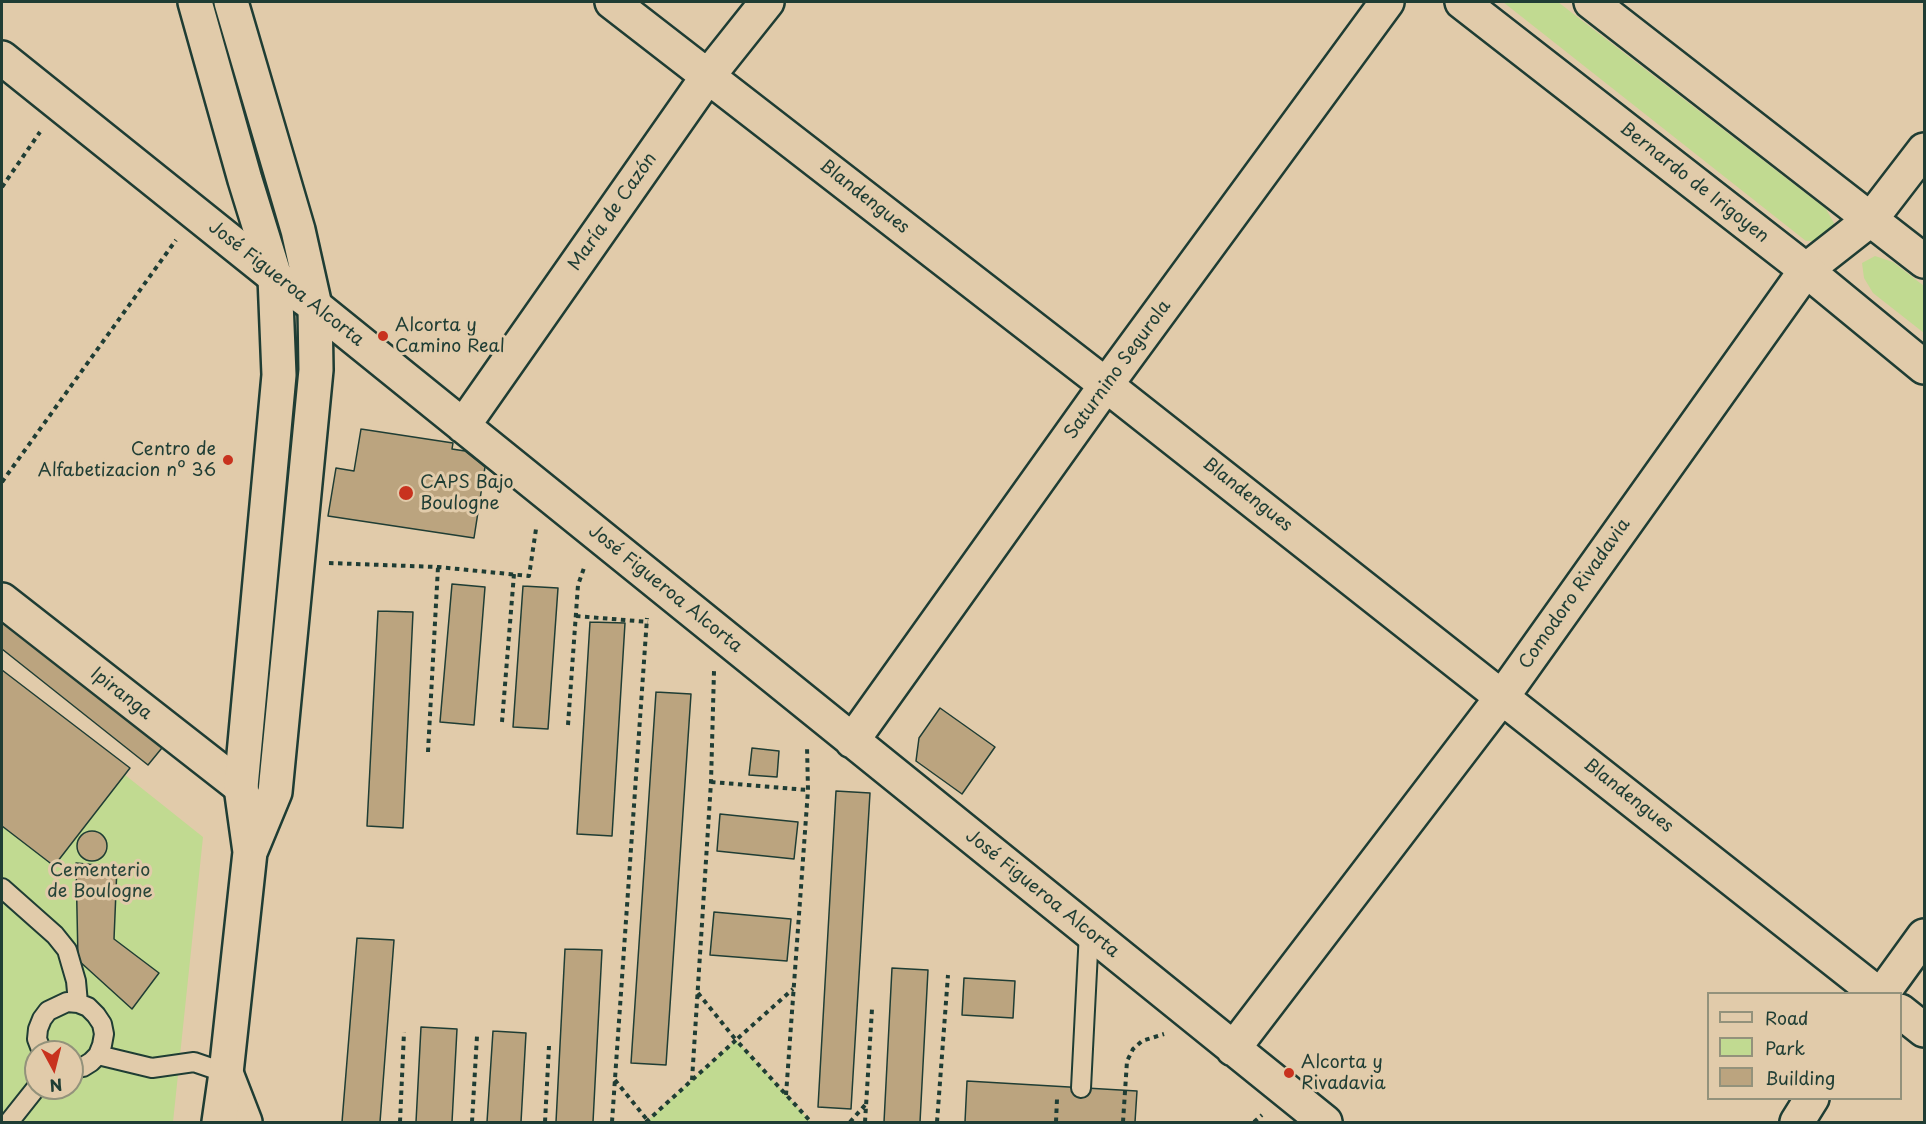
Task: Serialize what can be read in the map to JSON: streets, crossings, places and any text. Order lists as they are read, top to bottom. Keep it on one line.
{"streets":{"street":["Bernardo de Irigoyen","Blandengues","María de Cazón","José Figueroa Alcorta","Saturnino Segurola","Comodoro Rivadavia","Ipiranga"]},"crossings":[["Bernardo de Irigoyen","Comodoro Rivadavia"],["Blandengues","María de Cazón"],["Blandengues","Saturnino Segurola"],["Blandengues","Comodoro Rivadavia"],["María de Cazón","José Figueroa Alcorta"],["José Figueroa Alcorta","Saturnino Segurola"],["José Figueroa Alcorta","Comodoro Rivadavia"]],"parks":["Cementerio de Boulogne"],"places":["Alcorta y Camino Real","Centro de Alfabetizacion nº 36","CAPS Bajo Boulogne","Alcorta y Rivadavia"],"legend":["Road","Park","Building"],"north":"bottom"}
